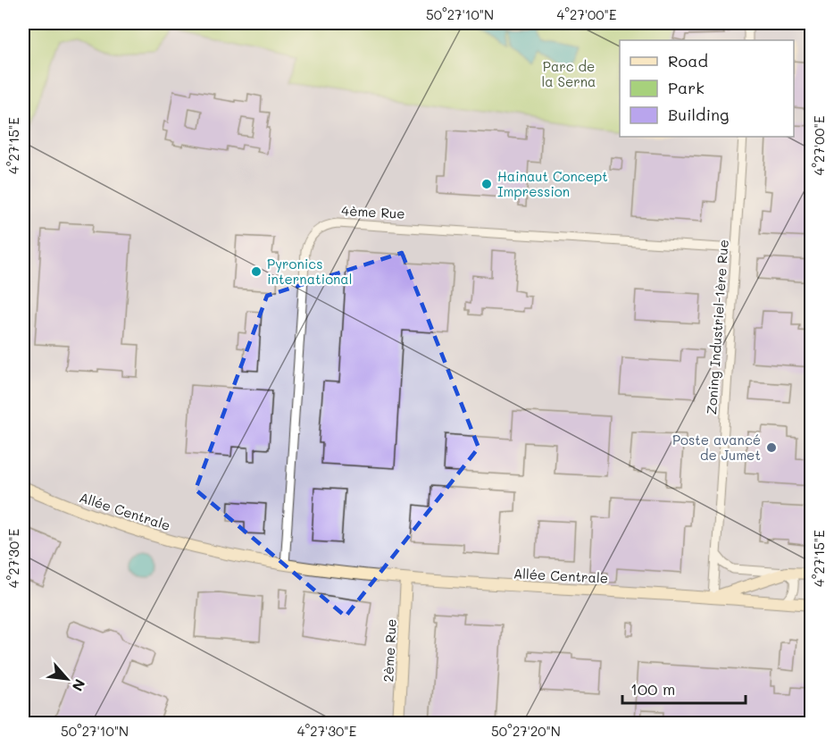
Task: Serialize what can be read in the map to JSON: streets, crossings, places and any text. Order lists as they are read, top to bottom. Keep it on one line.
{"streets":{"street":["4ème Rue","Zoning Industriel-1ère Rue","Allée Centrale","2ème Rue"]},"crossings":[["4ème Rue","Zoning Industriel-1ère Rue"],["4ème Rue","Allée Centrale"],["Zoning Industriel-1ère Rue","Allée Centrale"],["Allée Centrale","2ème Rue"]],"parks":["Parc de la Serna"],"places":["Hainaut Concept Impression","Pyronics international","Poste avancé de Jumet"],"legend":["Road","Park","Building"],"scale_bar":"100 m","north":"bottom right","coordinates":["50°27'10\"N","4°27'00\"E","4°27'15\"E","4°27'30\"E","50°27'20\"N"]}
